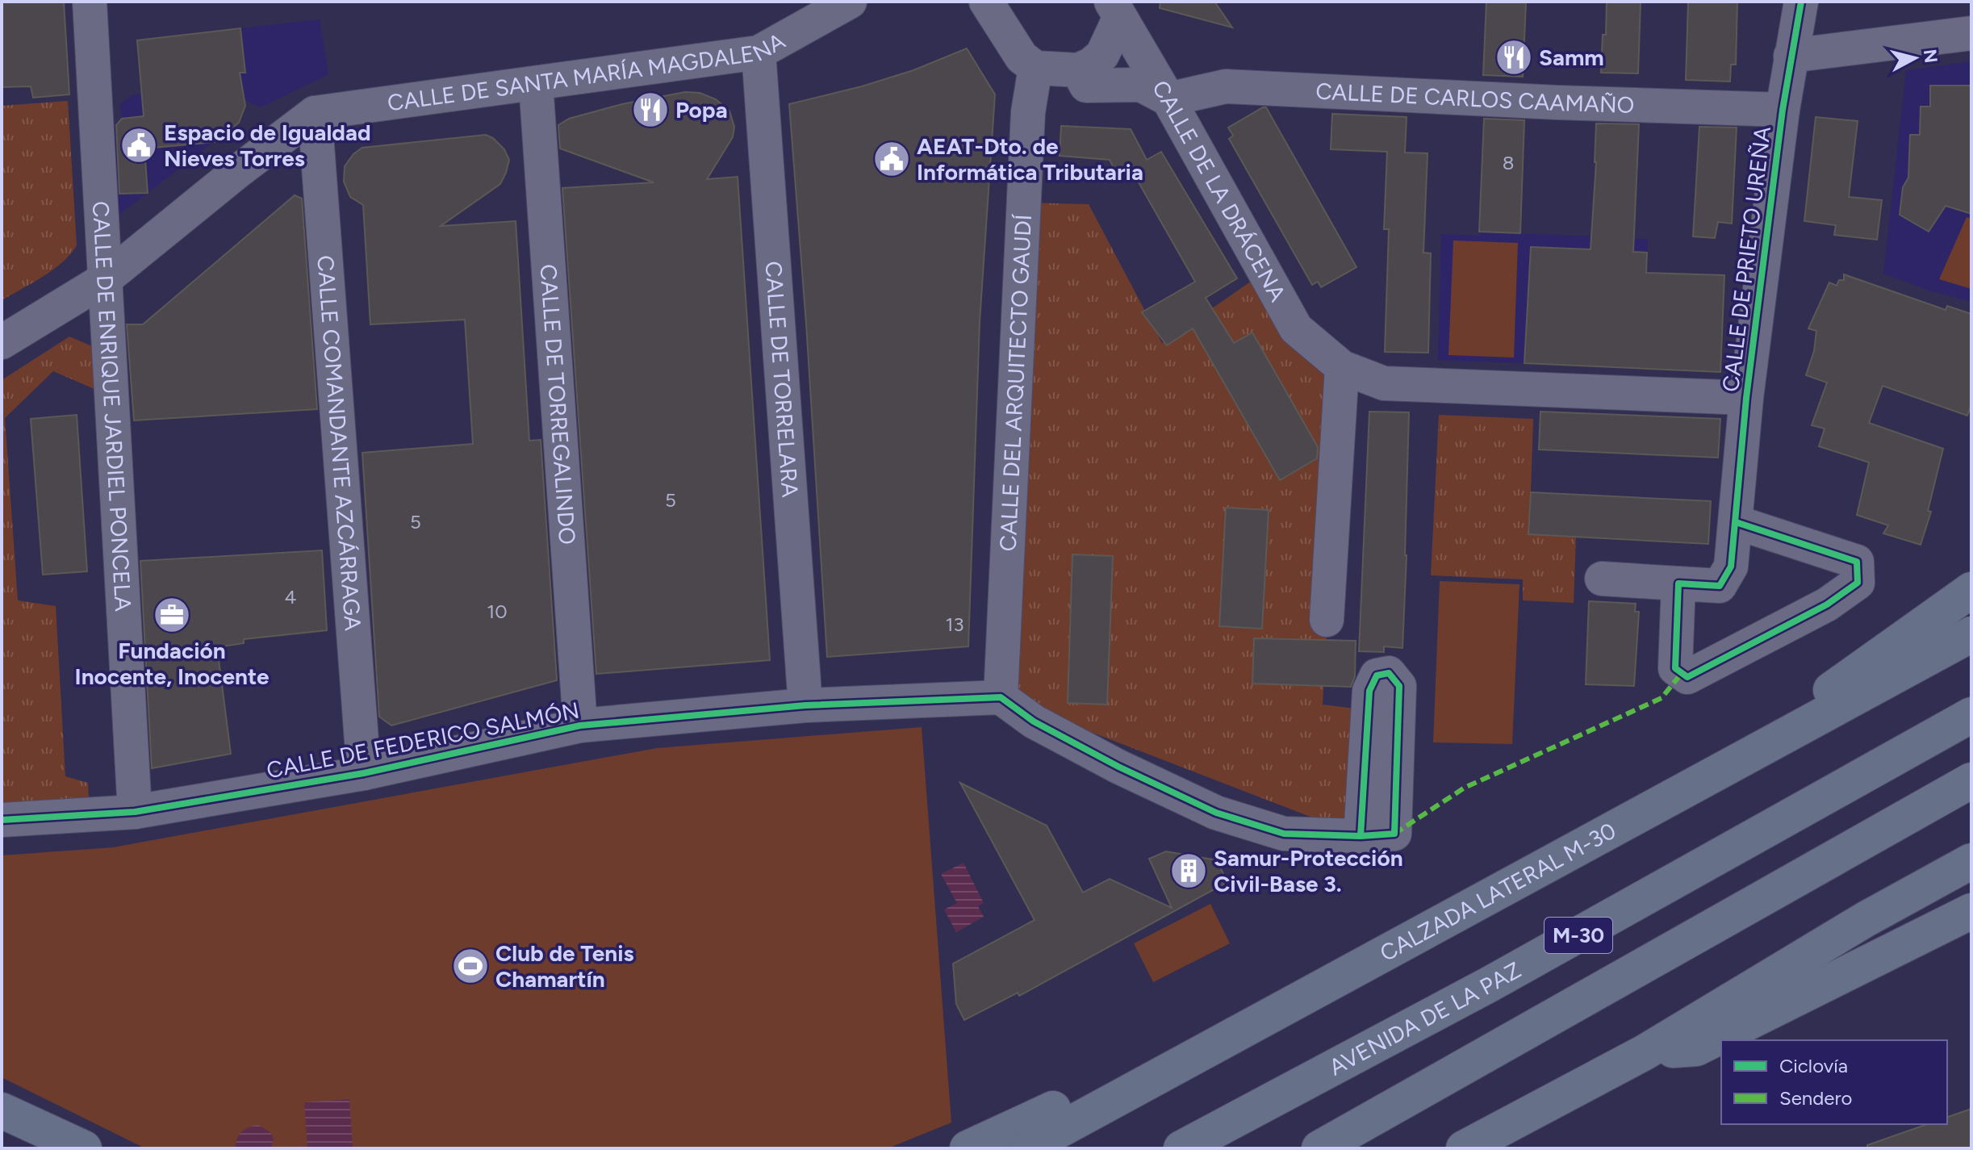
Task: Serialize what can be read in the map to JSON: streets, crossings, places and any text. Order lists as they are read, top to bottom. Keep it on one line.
{"streets":{"highway":["CALZADA LATERAL M-30","M-30","AVENIDA DE LA PAZ"],"street":["CALLE DE SANTA MARÍA MAGDALENA","CALLE DE CARLOS CAAMAÑO","CALLE DE LA DRÁCENA","CALLE DE PRIETO UREÑA","CALLE DE TORRELARA","CALLE DEL ARQUITECTO GAUDÍ","CALLE DE TORREGALINDO","CALLE DE ENRIQUE JARDIEL PONCELA","CALLE COMANDANTE AZCÁRRAGA","CALLE DE FEDERICO SALMÓN"]},"crossings":[["CALLE DE SANTA MARÍA MAGDALENA","CALLE DE TORRELARA"],["CALLE DE SANTA MARÍA MAGDALENA","CALLE DE TORREGALINDO"],["CALLE DE SANTA MARÍA MAGDALENA","CALLE DE ENRIQUE JARDIEL PONCELA"],["CALLE DE SANTA MARÍA MAGDALENA","CALLE COMANDANTE AZCÁRRAGA"],["CALLE DE CARLOS CAAMAÑO","CALLE DE LA DRÁCENA"],["CALLE DE CARLOS CAAMAÑO","CALLE DE PRIETO UREÑA"],["CALLE DE LA DRÁCENA","CALLE DE PRIETO UREÑA"],["CALLE DE TORRELARA","CALLE DE FEDERICO SALMÓN"],["CALLE DEL ARQUITECTO GAUDÍ","CALLE DE FEDERICO SALMÓN"],["CALLE DE TORREGALINDO","CALLE DE FEDERICO SALMÓN"],["CALLE DE ENRIQUE JARDIEL PONCELA","CALLE DE FEDERICO SALMÓN"],["CALLE COMANDANTE AZCÁRRAGA","CALLE DE FEDERICO SALMÓN"]],"places":{"restaurant":["Samm","Popa"],"public building":["Espacio de Igualdad Nieves Torres","AEAT-Dto. de Informática Tributaria"],"office":["Fundación Inocente, Inocente"],"building":["Samur-Protección Civil-Base 3."],"sports":["Club de Tenis Chamartín"]},"house_numbers":["8","5","5","4","10","13"],"legend":["Ciclovía","Sendero"],"north":"right"}
